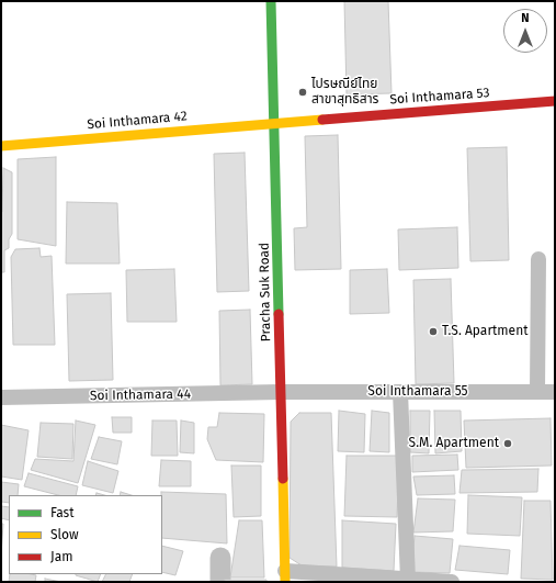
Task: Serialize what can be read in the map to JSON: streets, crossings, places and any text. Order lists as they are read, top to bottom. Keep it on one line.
{"streets":{"street":["Soi Inthamara 53","Soi Inthamara 42","Pracha Suk Road","Soi Inthamara 55","Soi Inthamara 44"]},"crossings":[["Soi Inthamara 53","Soi Inthamara 42"],["Soi Inthamara 53","Pracha Suk Road"],["Soi Inthamara 42","Pracha Suk Road"],["Pracha Suk Road","Soi Inthamara 55"],["Pracha Suk Road","Soi Inthamara 44"],["Soi Inthamara 55","Soi Inthamara 44"]],"places":["ไปรษณีย์ไทย สาขาสุทธิสาร","T.S. Apartment","S.M. Apartment"],"legend":["Fast","Slow","Jam"],"north":"top"}
